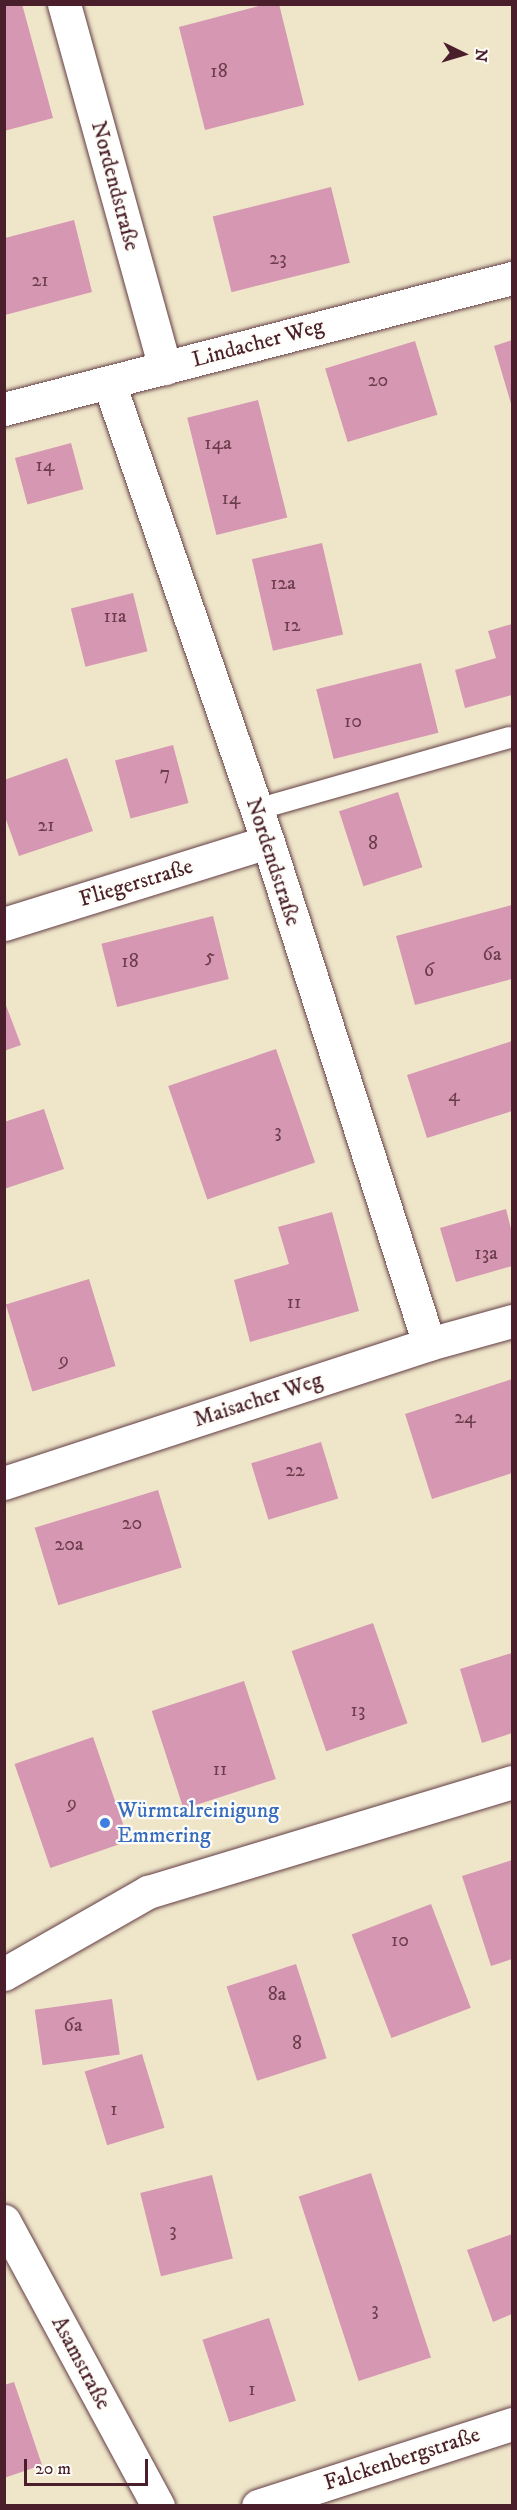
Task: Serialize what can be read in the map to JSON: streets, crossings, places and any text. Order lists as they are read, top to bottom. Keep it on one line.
{"streets":{"street":["Nordendstraße","Lindacher Weg","Fliegerstraße","Maisacher Weg","Asamstraße","Falckenbergstraße"]},"crossings":[["Nordendstraße","Lindacher Weg"],["Nordendstraße","Fliegerstraße"],["Nordendstraße","Maisacher Weg"]],"places":["Würmtalreinigung Emmering"],"house_numbers":["18","23","21","20","14a","14","14","12a","11a","12","10","7","21","8","6a","5","18","6","4","3","13a","11","9","24","22","20","20a","13","11","9","10","8a","6a","8","1","3","3","1"],"scale_bar":"20 m","north":"right"}
